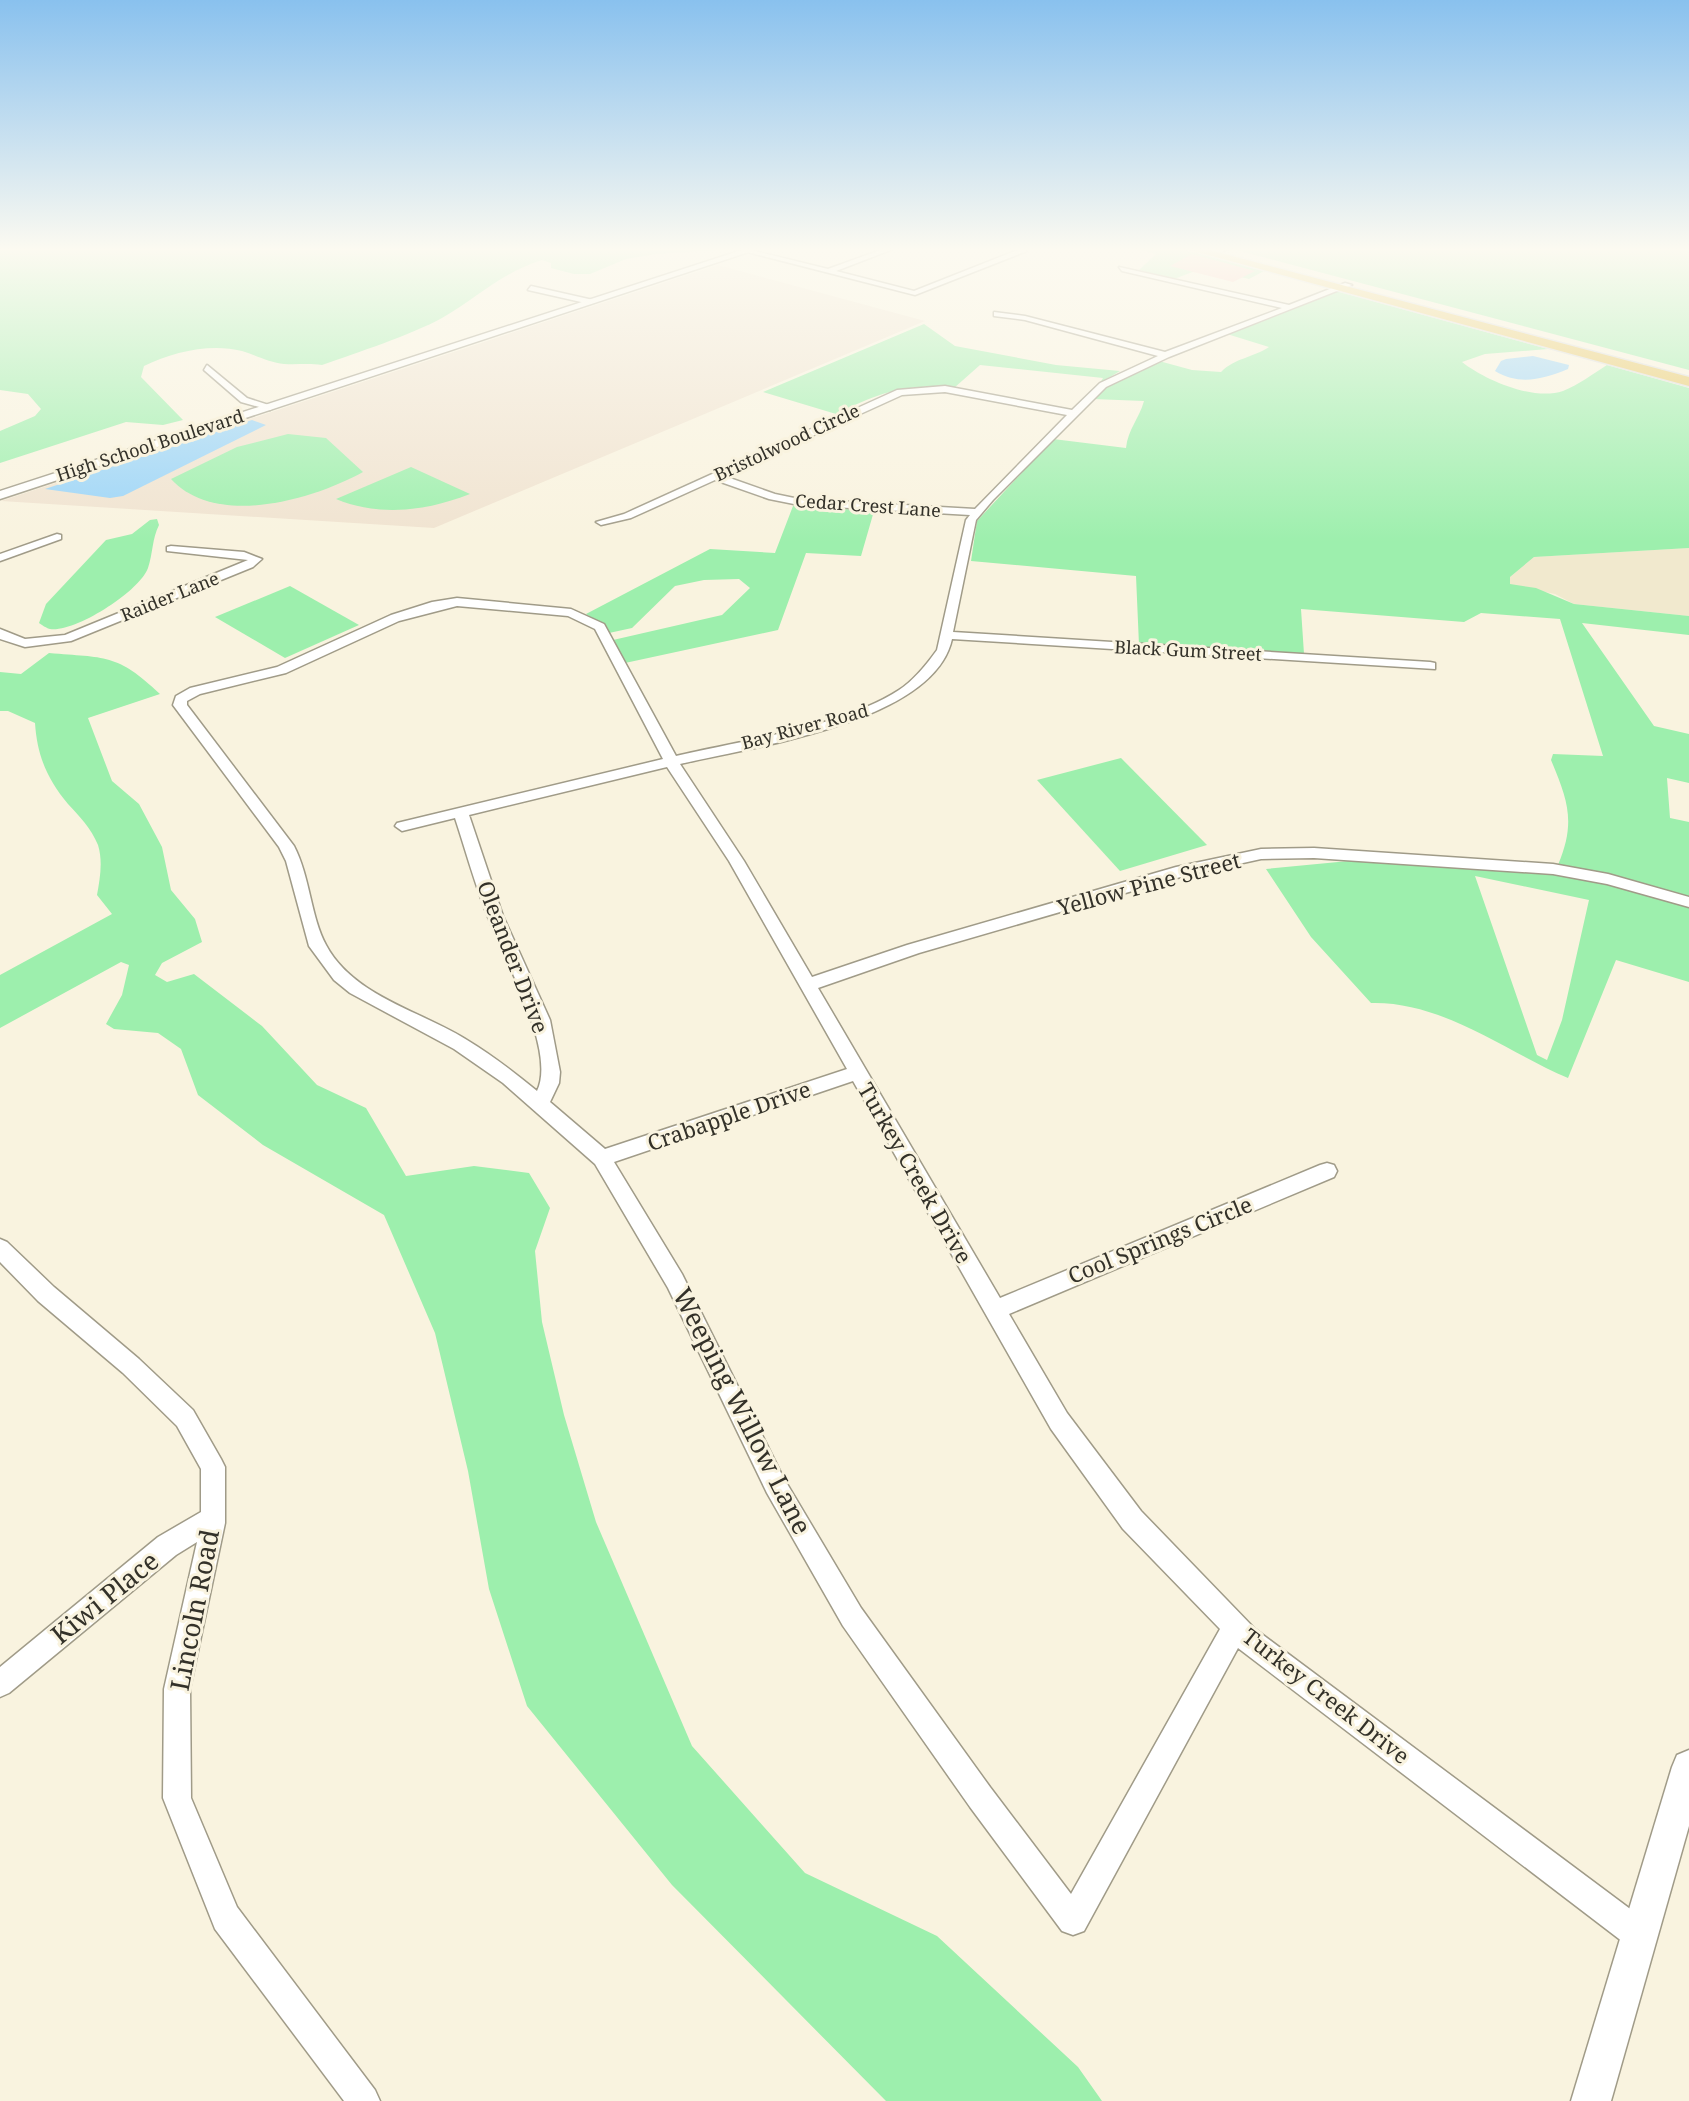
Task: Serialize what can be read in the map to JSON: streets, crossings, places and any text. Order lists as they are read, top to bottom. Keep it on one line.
{"streets":{"street":["Bristolwood Circle","High School Boulevard","Cedar Crest Lane","Raider Lane","Black Gum Street","Bay River Road","Yellow Pine Street","Oleander Drive","Crabapple Drive","Turkey Creek Drive","Cool Springs Circle","Weeping Willow Lane","Kiwi Place","Lincoln Road"]},"crossings":[["Bristolwood Circle","Cedar Crest Lane"],["Bristolwood Circle","Bay River Road"],["Cedar Crest Lane","Bay River Road"],["Black Gum Street","Bay River Road"],["Bay River Road","Oleander Drive"],["Bay River Road","Turkey Creek Drive"],["Yellow Pine Street","Turkey Creek Drive"],["Oleander Drive","Weeping Willow Lane"],["Crabapple Drive","Turkey Creek Drive"],["Crabapple Drive","Weeping Willow Lane"],["Turkey Creek Drive","Cool Springs Circle"],["Turkey Creek Drive","Weeping Willow Lane"],["Kiwi Place","Lincoln Road"]]}
